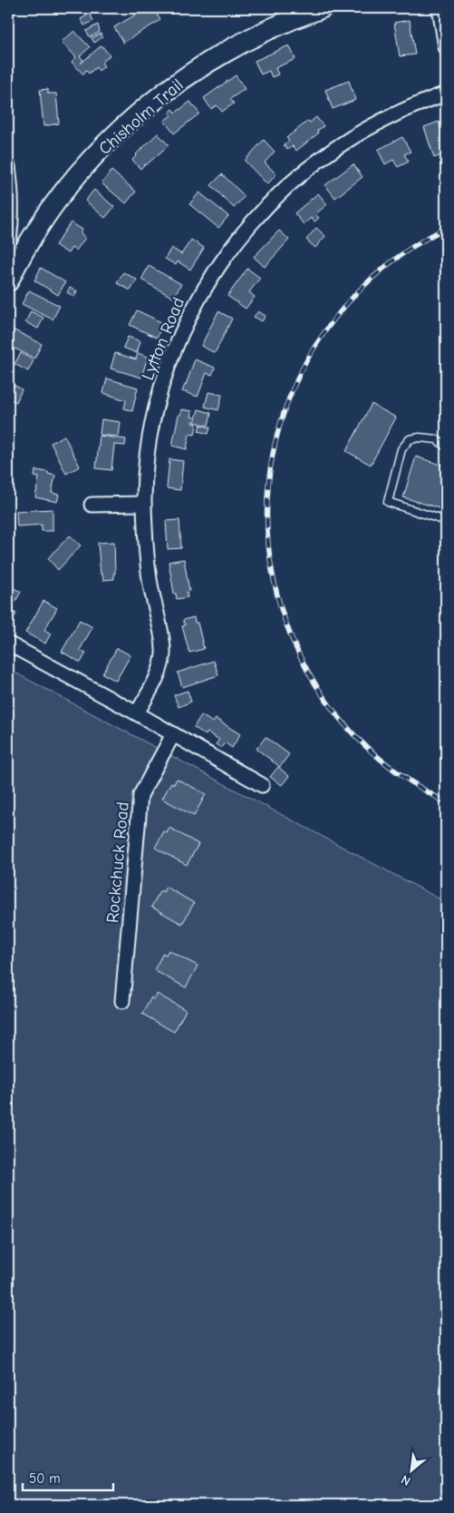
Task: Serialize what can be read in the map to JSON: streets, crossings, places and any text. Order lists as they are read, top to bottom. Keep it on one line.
{"streets":{"street":["Chisholm Trail","Lytton Road","Rockchuck Road"]},"scale_bar":"50 m","north":"bottom left"}
